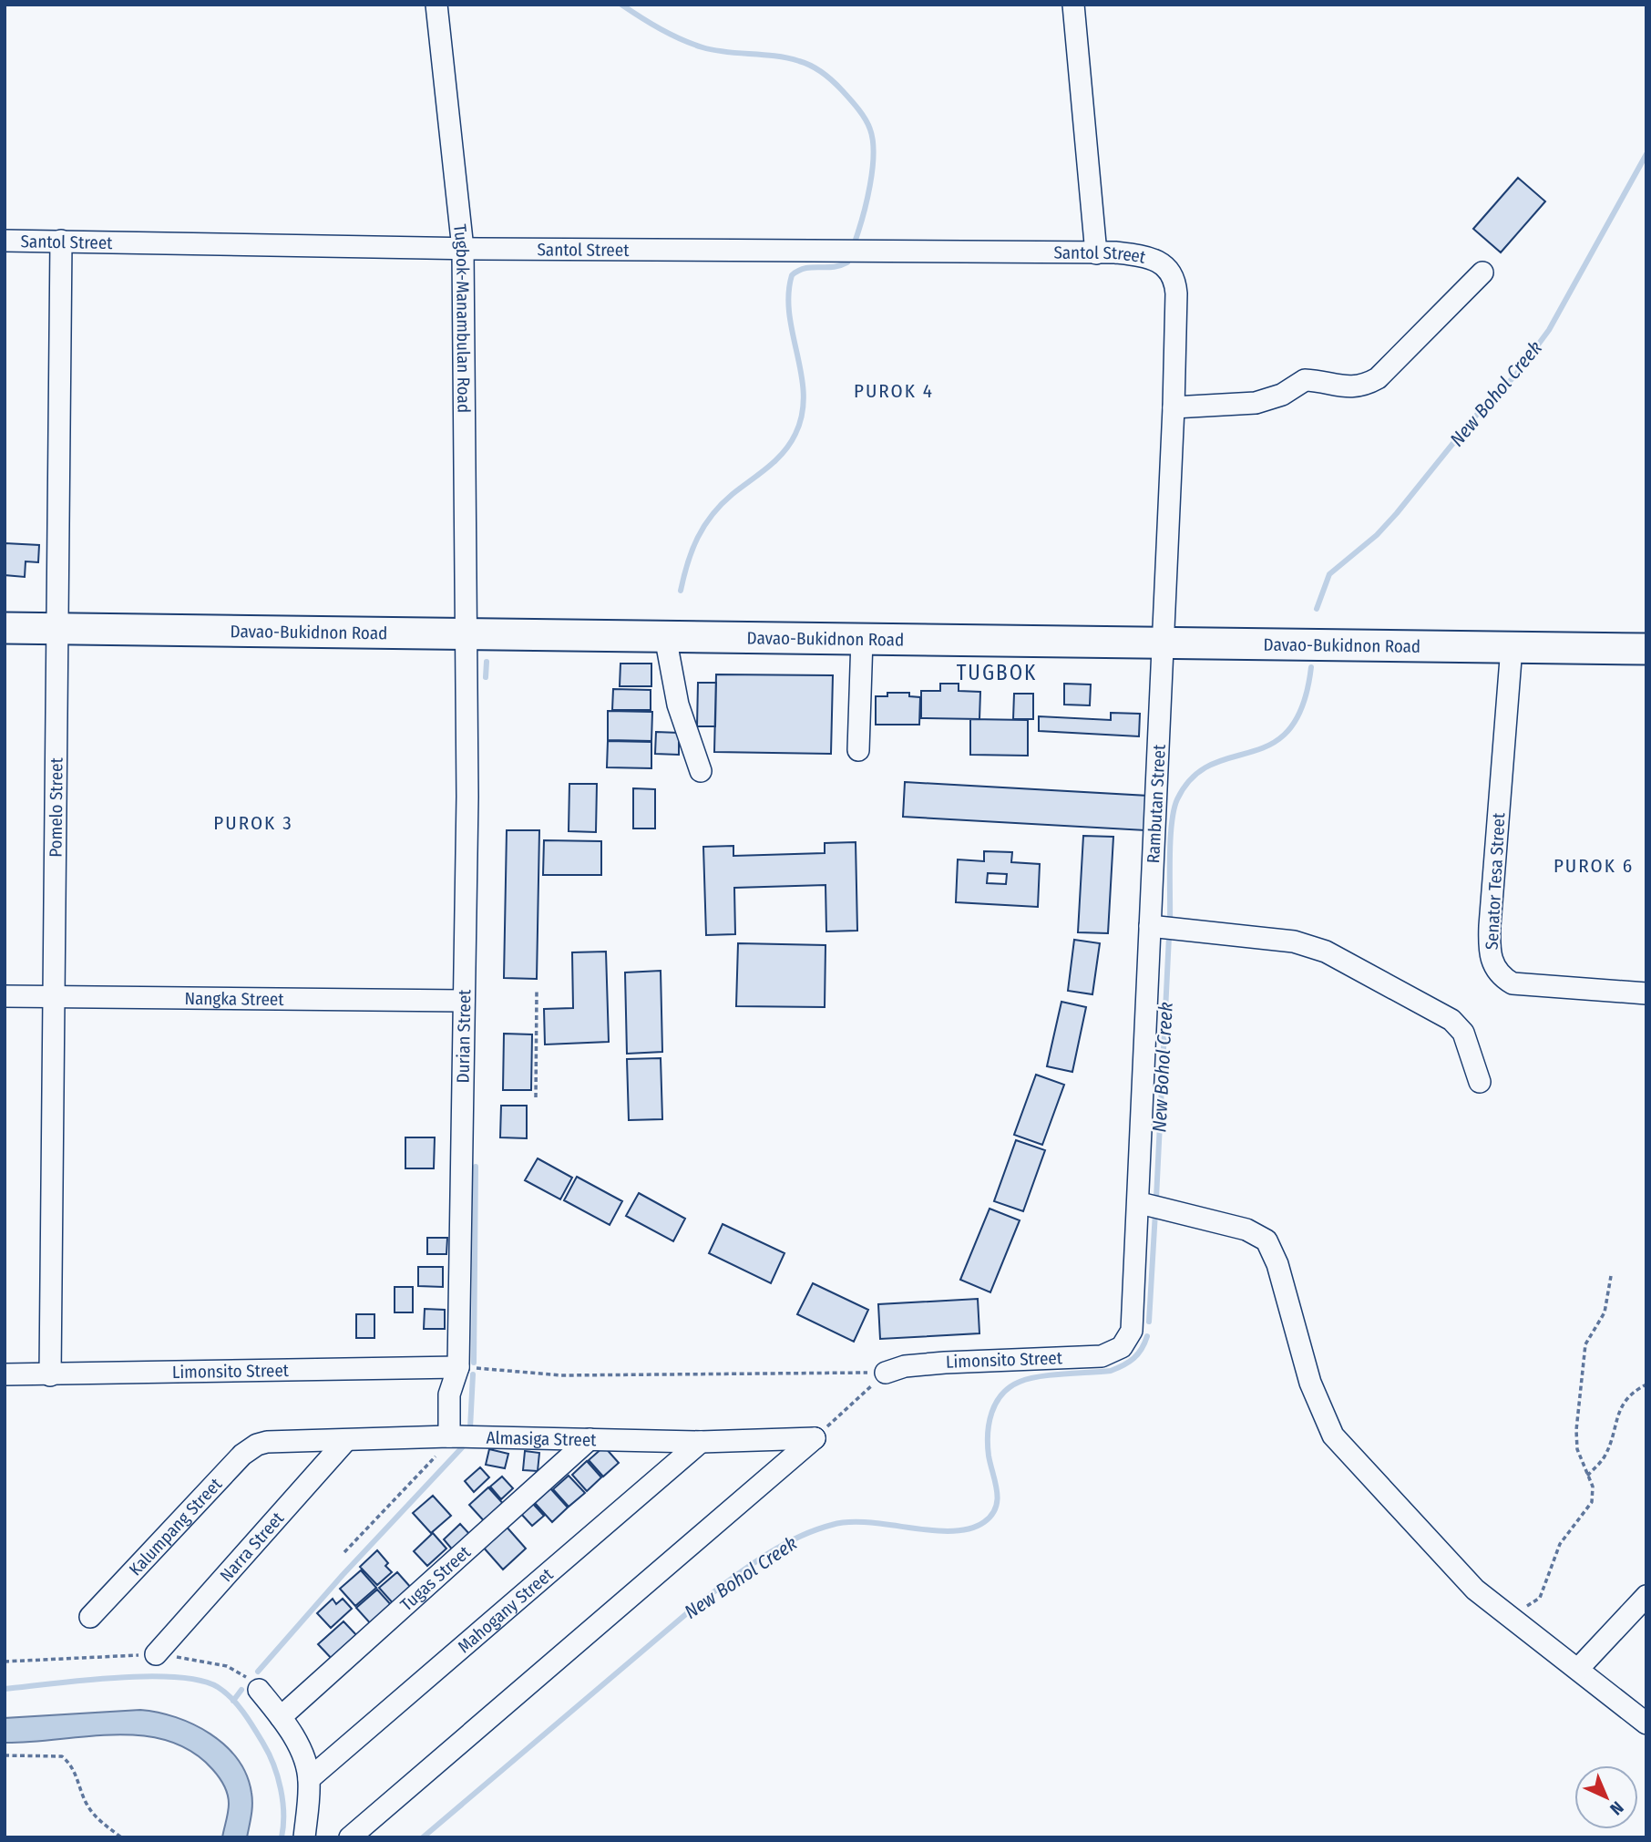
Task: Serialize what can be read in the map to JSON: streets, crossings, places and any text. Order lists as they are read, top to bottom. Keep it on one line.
{"streets":{"highway":["Davao-Bukidnon Road"],"street":["Santol Street","Tugbok-Manambulan Road","Rambutan Street","Pomelo Street","Senator Tesa Street","Nangka Street","Durian Street","Limonsito Street","Almasiga Street","Kalumpang Street","Narra Street","Tugas Street","Mahogany Street"]},"crossings":[["Santol Street","Tugbok-Manambulan Road"],["Santol Street","Rambutan Street"],["Santol Street","Pomelo Street"],["Tugbok-Manambulan Road","Davao-Bukidnon Road"],["Tugbok-Manambulan Road","Durian Street"],["Davao-Bukidnon Road","Rambutan Street"],["Davao-Bukidnon Road","Pomelo Street"],["Davao-Bukidnon Road","Senator Tesa Street"],["Davao-Bukidnon Road","Durian Street"],["Rambutan Street","Limonsito Street"],["Pomelo Street","Nangka Street"],["Pomelo Street","Limonsito Street"],["Nangka Street","Durian Street"],["Durian Street","Limonsito Street"],["Durian Street","Almasiga Street"],["Almasiga Street","Kalumpang Street"],["Almasiga Street","Narra Street"],["Almasiga Street","Tugas Street"],["Almasiga Street","Mahogany Street"]],"districts":["PUROK 4","TUGBOK","PUROK 3","PUROK 6"],"water":["New Bohol Creek"],"north":"bottom right"}
